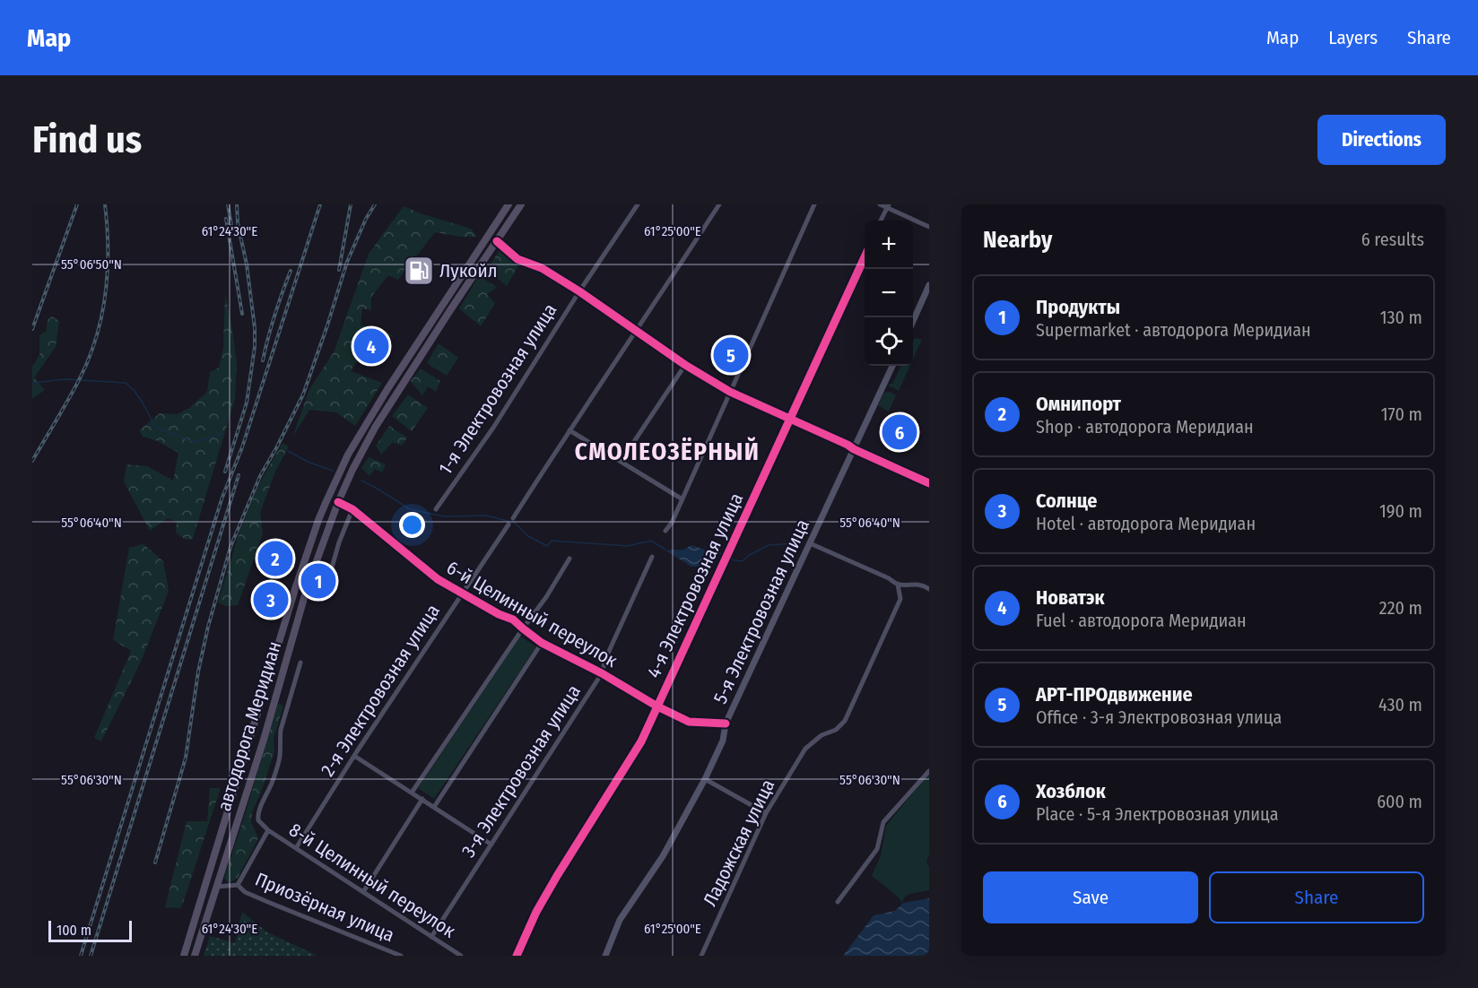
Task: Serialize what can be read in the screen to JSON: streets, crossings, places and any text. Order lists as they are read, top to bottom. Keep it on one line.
{"streets":{"main road":["автодорога Меридиан"],"street":["1-я Электровозная улица","4-я Электровозная улица","5-я Электровозная улица","6-й Целинный переулок","2-я Электровозная улица","3-я Электровозная улица","Ладожская улица","8-й Целинный переулок","Приозёрная улица"]},"crossings":[["4-я Электровозная улица","6-й Целинный переулок"],["5-я Электровозная улица","6-й Целинный переулок"],["6-й Целинный переулок","2-я Электровозная улица"],["6-й Целинный переулок","автодорога Меридиан"],["6-й Целинный переулок","3-я Электровозная улица"],["2-я Электровозная улица","8-й Целинный переулок"],["3-я Электровозная улица","8-й Целинный переулок"]],"districts":["СМОЛЕОЗЁРНЫЙ"],"places":{"fuel station":["Лукойл"]},"scale_bar":"100 m","page":{"header":"Map","nav":["Map","Layers","Share"],"buttons":["Directions",["Save","Share"]],"title":"Find us","heading":["Nearby","6 results"],"map_buttons":["+","−"],"list":[{"mark":"1","name":"Продукты","note":"Supermarket · автодорога Меридиан","value":"130 m"},{"mark":"2","name":"Омнипорт","note":"Shop · автодорога Меридиан","value":"170 m"},{"mark":"3","name":"Солнце","note":"Hotel · автодорога Меридиан","value":"190 m"},{"mark":"4","name":"Новатэк","note":"Fuel · автодорога Меридиан","value":"220 m"},{"mark":"5","name":"АРТ-ПРОдвижение","note":"Office · 3-я Электровозная улица","value":"430 m"},{"mark":"6","name":"Хозблок","note":"Place · 5-я Электровозная улица","value":"600 m"}],"pins":["4","5","6","2","1","3"],"scale":"100 m"},"coordinates":["61°24'30\"E","61°25'00\"E","55°06'50\"N","55°06'40\"N","55°06'30\"N"]}
